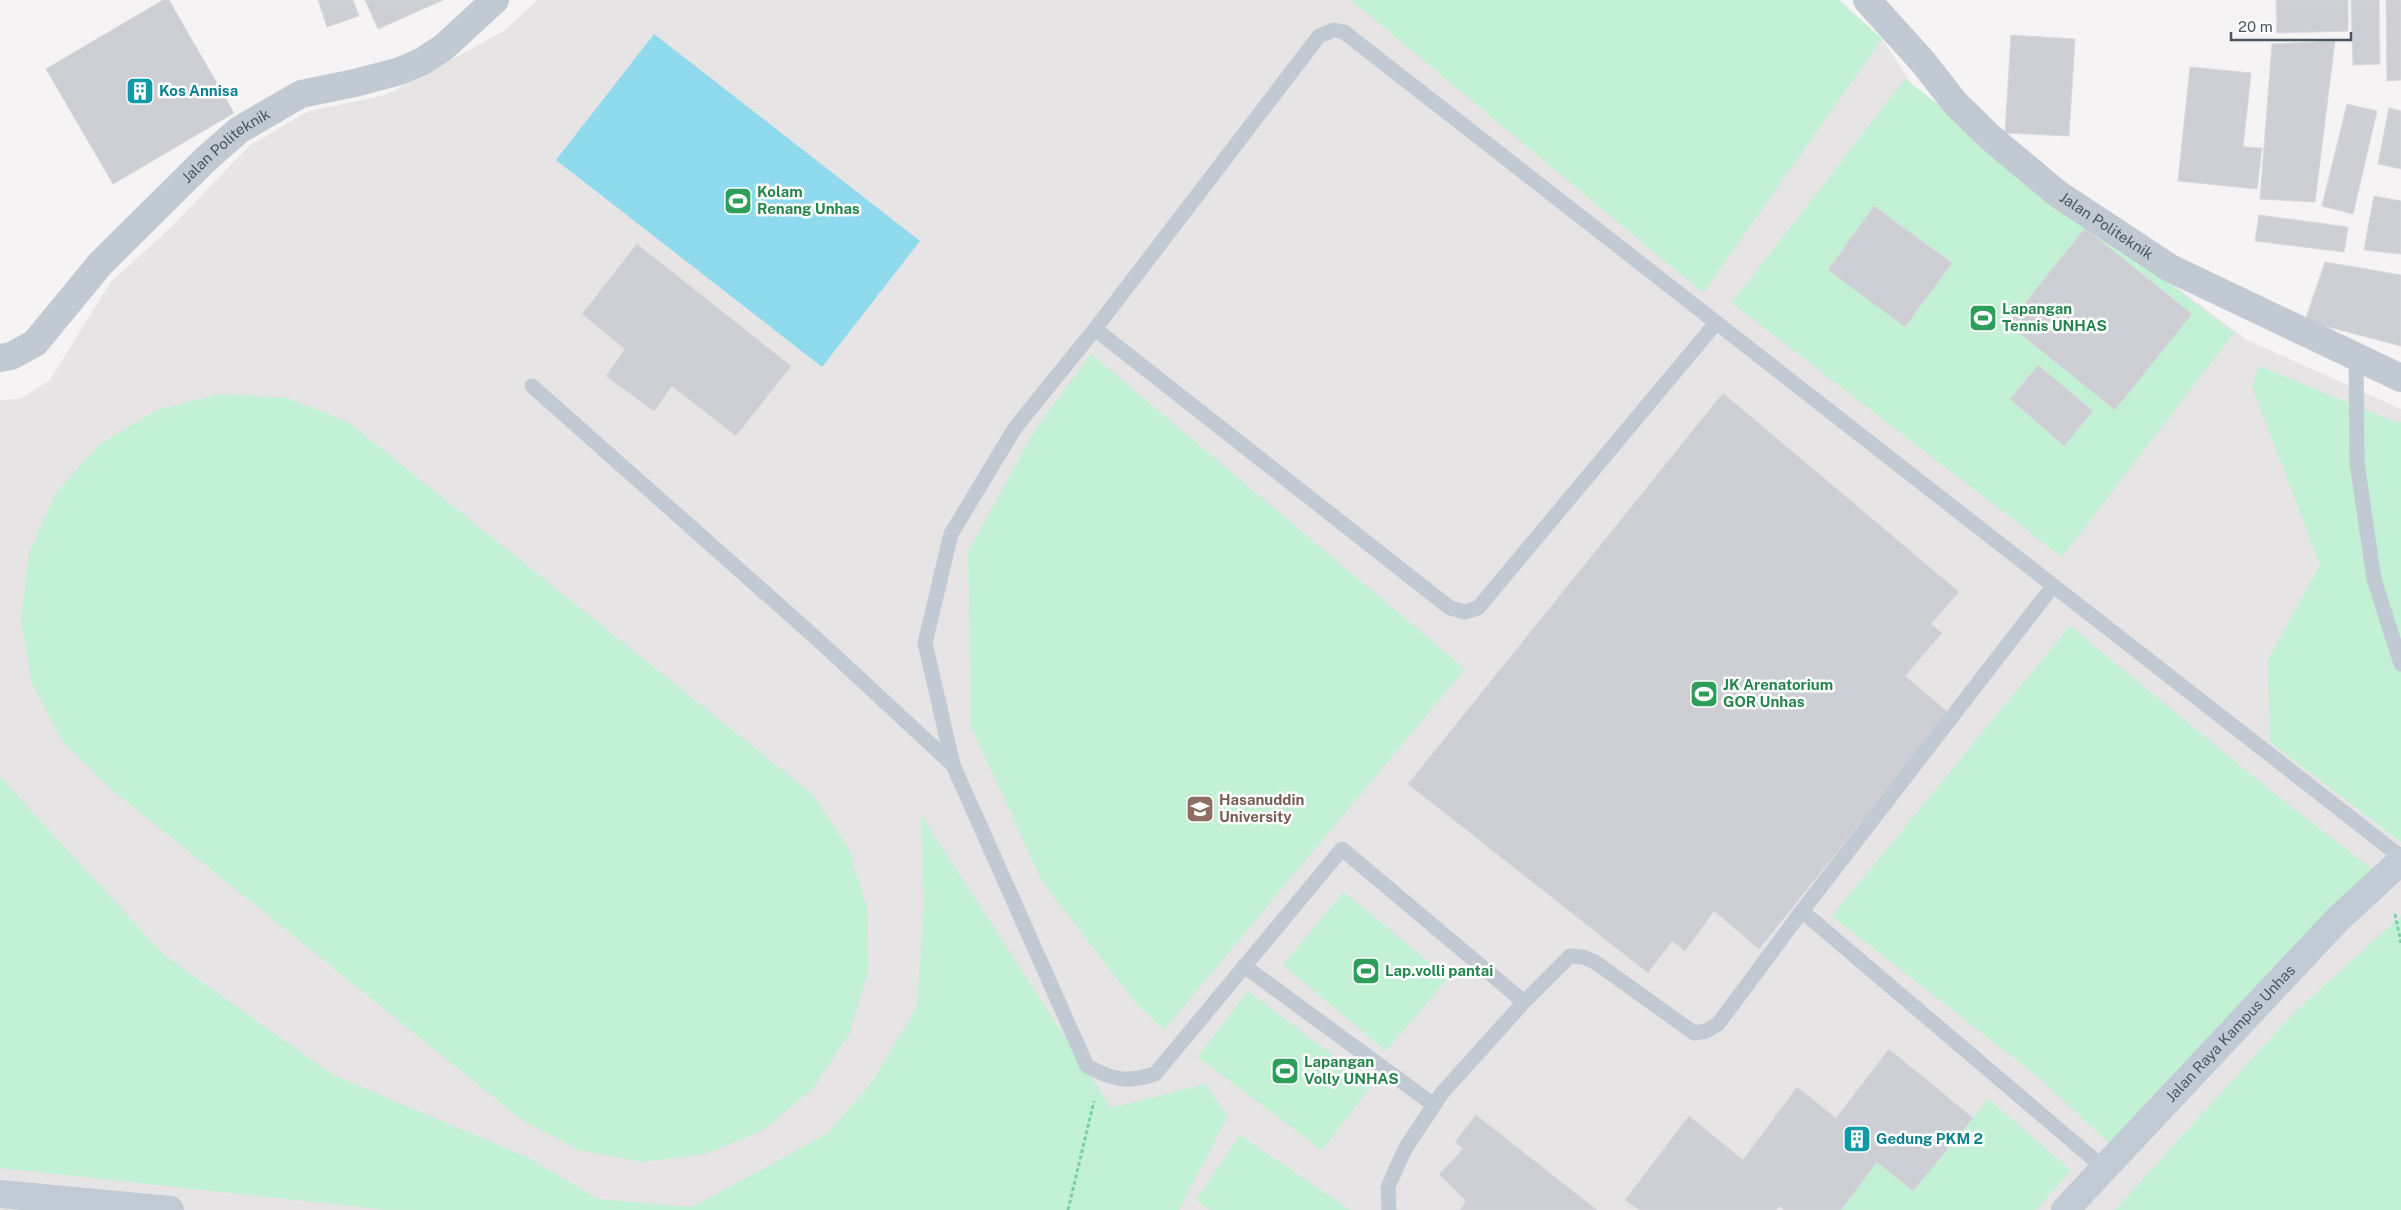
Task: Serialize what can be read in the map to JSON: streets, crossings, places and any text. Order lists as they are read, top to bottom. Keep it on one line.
{"streets":{"street":["Jalan Politeknik","Jalan Raya Kampus Unhas"]},"places":{"building":["Kos Annisa","Gedung PKM 2"],"sports":["Kolam Renang Unhas","Lapangan Tennis UNHAS","JK Arenatorium GOR Unhas","Lap.volli pantai","Lapangan Volly UNHAS"],"school or university":["Hasanuddin University"]},"scale_bar":"20 m"}
